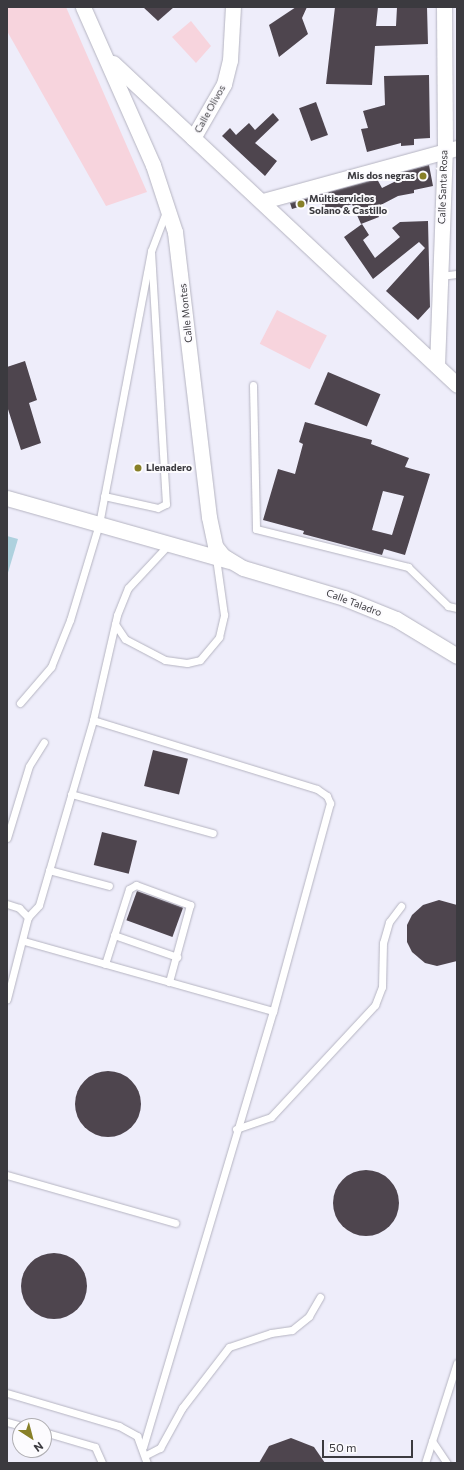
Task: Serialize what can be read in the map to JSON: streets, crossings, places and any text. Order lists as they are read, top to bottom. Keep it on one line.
{"streets":{"street":["Calle Olivos","Calle Santa Rosa","Calle Montes","Calle Taladro"]},"crossings":[["Calle Olivos","Calle Montes"],["Calle Santa Rosa","Calle Montes"],["Calle Montes","Calle Taladro"]],"places":["Mis dos negras","Multiservicios Solano & Castillo","Llenadero"],"scale_bar":"50 m","north":"bottom right"}
